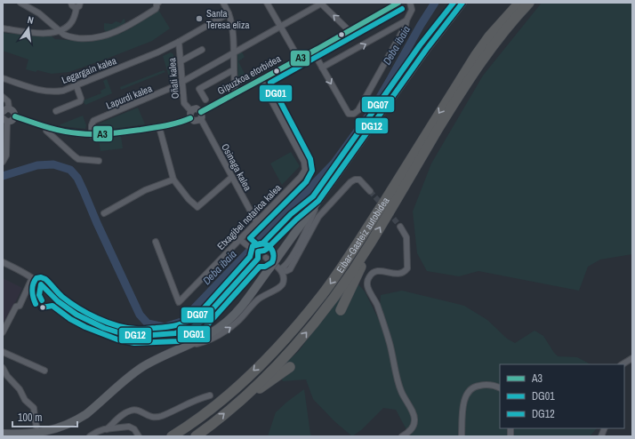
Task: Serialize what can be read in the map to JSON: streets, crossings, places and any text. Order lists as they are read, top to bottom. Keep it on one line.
{"streets":{"highway":["Eibar-Gasteiz autobidea"],"street":["Legargain kalea","Gipuzkoa etorbidea","Oñati kalea","Lapurdi kalea","Osinaga kalea","Etxagibel notarioa kalea"]},"crossings":[["Legargain kalea","Oñati kalea"],["Gipuzkoa etorbidea","Oñati kalea"],["Gipuzkoa etorbidea","Osinaga kalea"],["Gipuzkoa etorbidea","Etxagibel notarioa kalea"],["Oñati kalea","Lapurdi kalea"],["Oñati kalea","Osinaga kalea"],["Osinaga kalea","Etxagibel notarioa kalea"]],"water":["Deba ibaia"],"places":["Santa Teresa eliza"],"lines":["transit line A3","transit line DG12","transit line DG07","transit line DG01"],"legend":["A3","DG01","DG12"],"scale_bar":"100 m","north":"top"}
